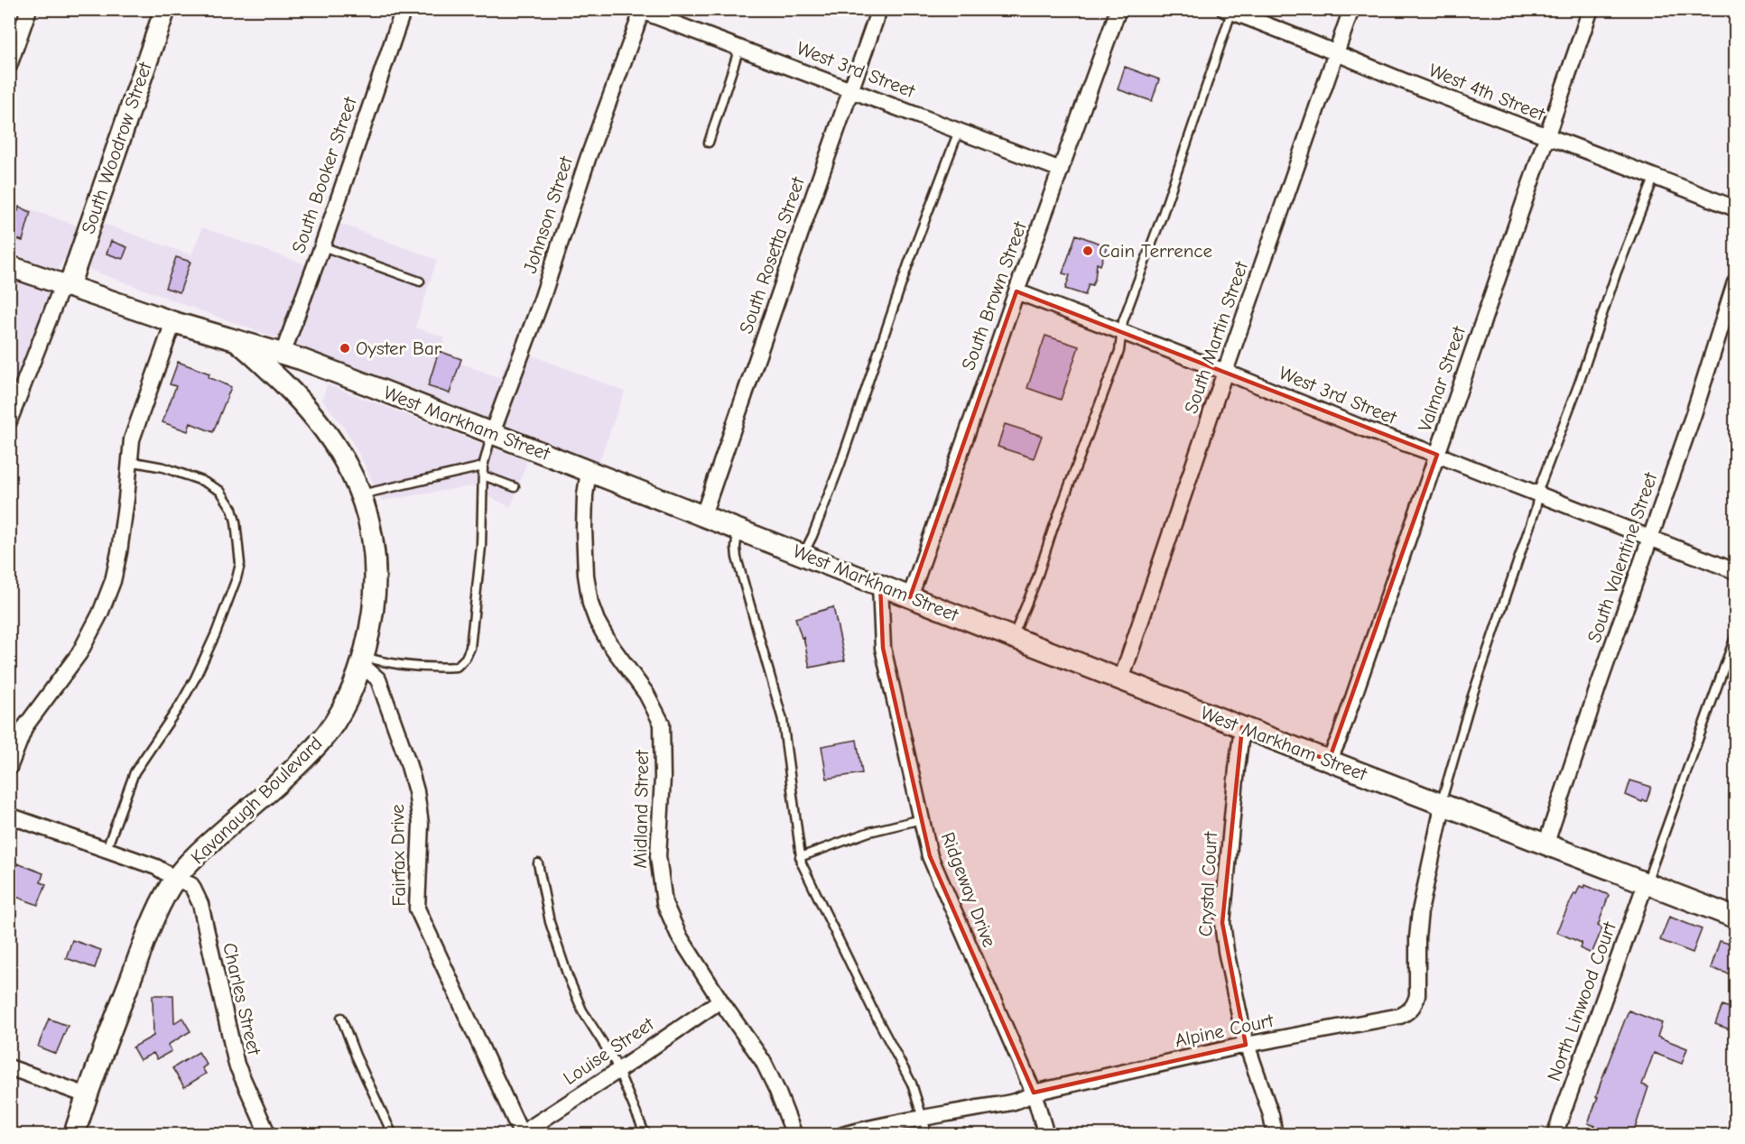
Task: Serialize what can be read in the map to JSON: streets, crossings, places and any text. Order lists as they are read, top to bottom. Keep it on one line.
{"streets":{"main road":["South Woodrow Street","West Markham Street","Kavanaugh Boulevard"],"street":["West 3rd Street","West 4th Street","South Booker Street","Johnson Street","South Rosetta Street","South Brown Street","South Martin Street","Valmar Street","South Valentine Street","Midland Street","Fairfax Drive","Crystal Court","Ridgeway Drive","Charles Street","North Linwood Court","Alpine Court","Louise Street"]},"crossings":[["West 3rd Street","Johnson Street"],["West 3rd Street","South Rosetta Street"],["West 3rd Street","South Brown Street"],["West 3rd Street","South Martin Street"],["West 3rd Street","Valmar Street"],["West 3rd Street","South Valentine Street"],["West 4th Street","South Martin Street"],["West 4th Street","Valmar Street"],["South Woodrow Street","West Markham Street"],["South Booker Street","West Markham Street"],["Johnson Street","West Markham Street"],["South Rosetta Street","West Markham Street"],["South Brown Street","West Markham Street"],["South Martin Street","West Markham Street"],["Valmar Street","West Markham Street"],["West Markham Street","South Valentine Street"],["West Markham Street","Kavanaugh Boulevard"],["West Markham Street","Midland Street"],["West Markham Street","Crystal Court"],["West Markham Street","Ridgeway Drive"],["West Markham Street","North Linwood Court"],["West Markham Street","Alpine Court"],["Kavanaugh Boulevard","Fairfax Drive"],["Kavanaugh Boulevard","Charles Street"],["Midland Street","Louise Street"],["Fairfax Drive","Louise Street"],["Crystal Court","Alpine Court"],["Ridgeway Drive","Alpine Court"]],"places":["Cain Terrence","Oyster Bar"]}
